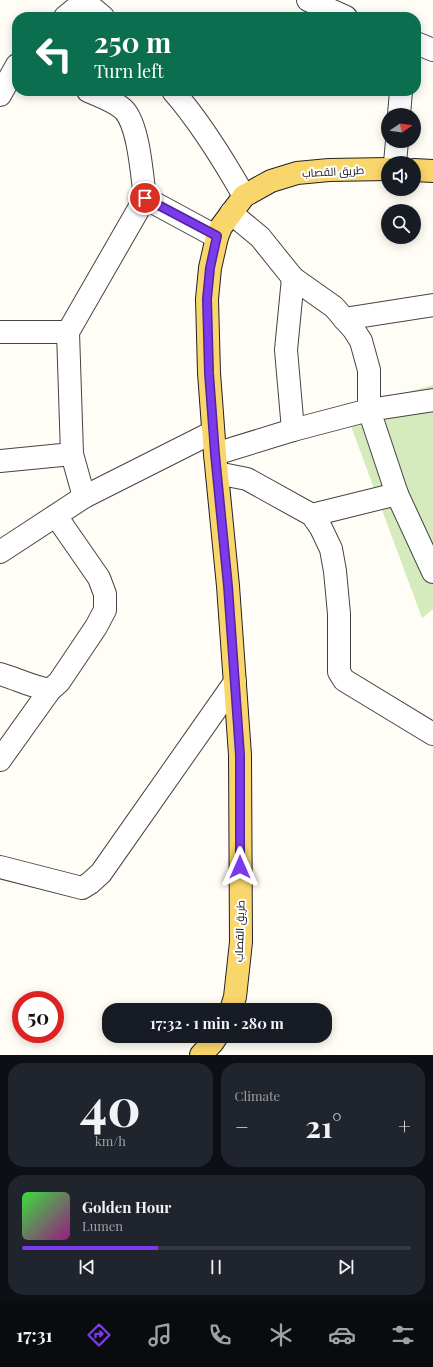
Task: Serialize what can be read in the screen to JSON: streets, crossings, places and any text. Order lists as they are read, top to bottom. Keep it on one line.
{"streets":{"main road":["طريق القصاب"]},"north":"right","page":{"turn":["250 m","Turn left"],"limit":"50","trip":"17:32 · 1 min · 280 m","tile":[["40","km/h"],"Climate"],"heat":["−","21°","+"],"song":["Golden Hour","Lumen"],"tabs":"17:31"}}
